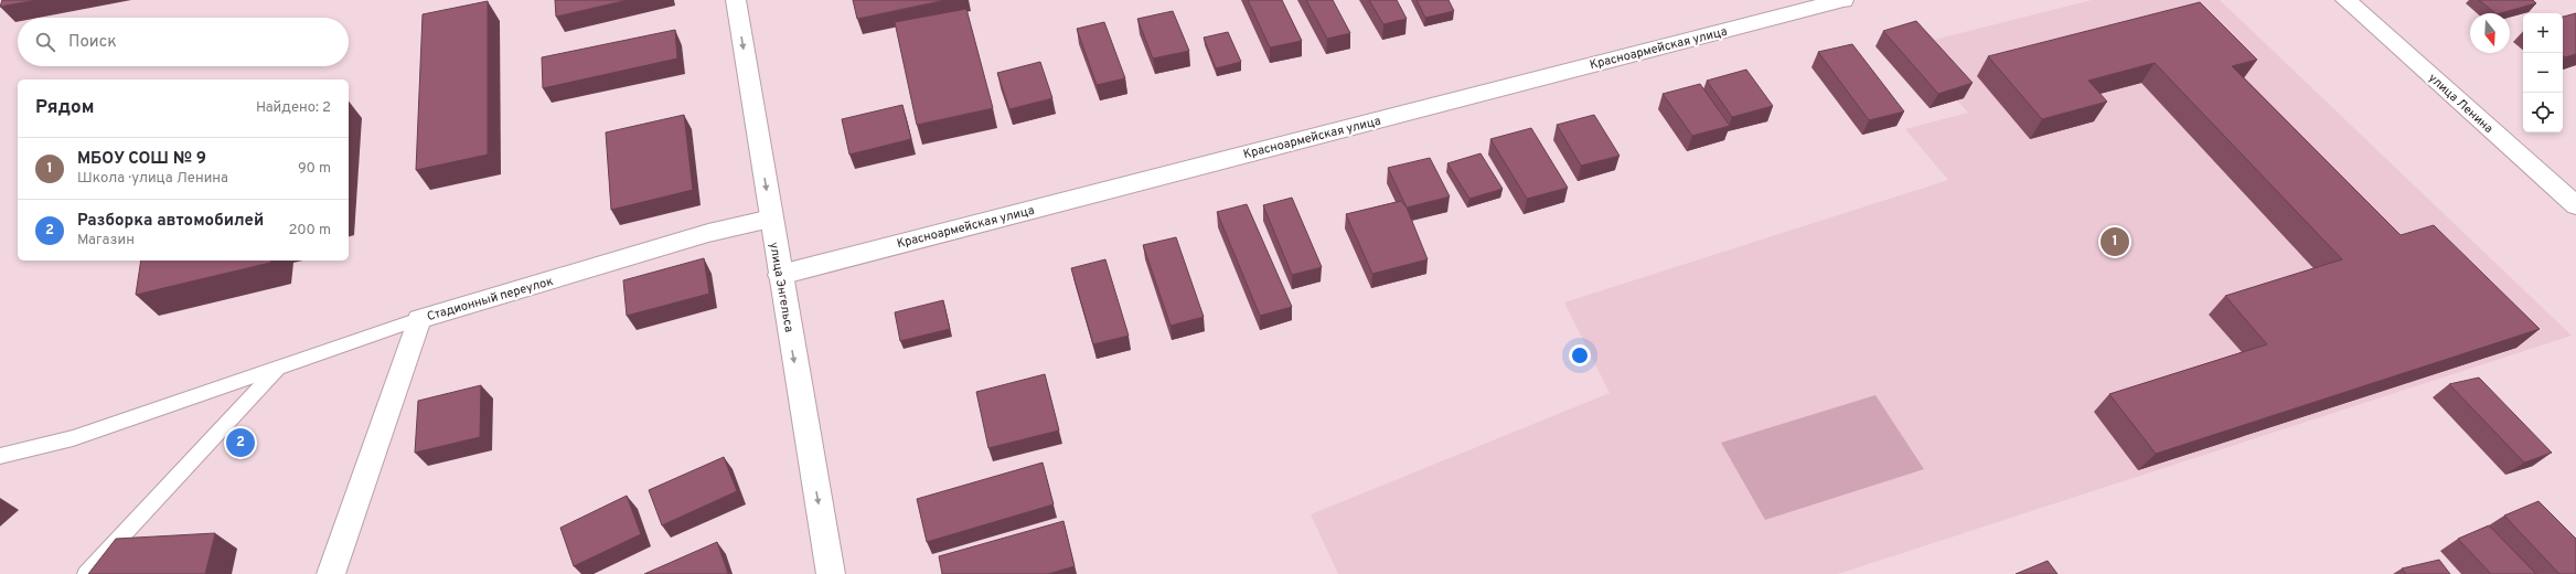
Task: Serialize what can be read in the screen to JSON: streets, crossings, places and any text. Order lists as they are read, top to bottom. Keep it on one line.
{"streets":{"street":["Красноармейская улица","улица Ленина","улица Энгельса","Стадионный переулок"]},"crossings":[["Красноармейская улица","улица Энгельса"],["улица Энгельса","Стадионный переулок"]],"one_way":["улица Энгельса"],"north":"bottom","page":{"map_buttons":["+","−"],"search":"Поиск","heading":["Рядом","Найдено: 2"],"list":[{"mark":"1","name":"МБОУ СОШ № 9","note":"Школа · улица Ленина","value":"90 m"},{"mark":"2","name":"Разборка автомобилей","note":"Магазин","value":"200 m"}],"pins":["1","2"]}}
